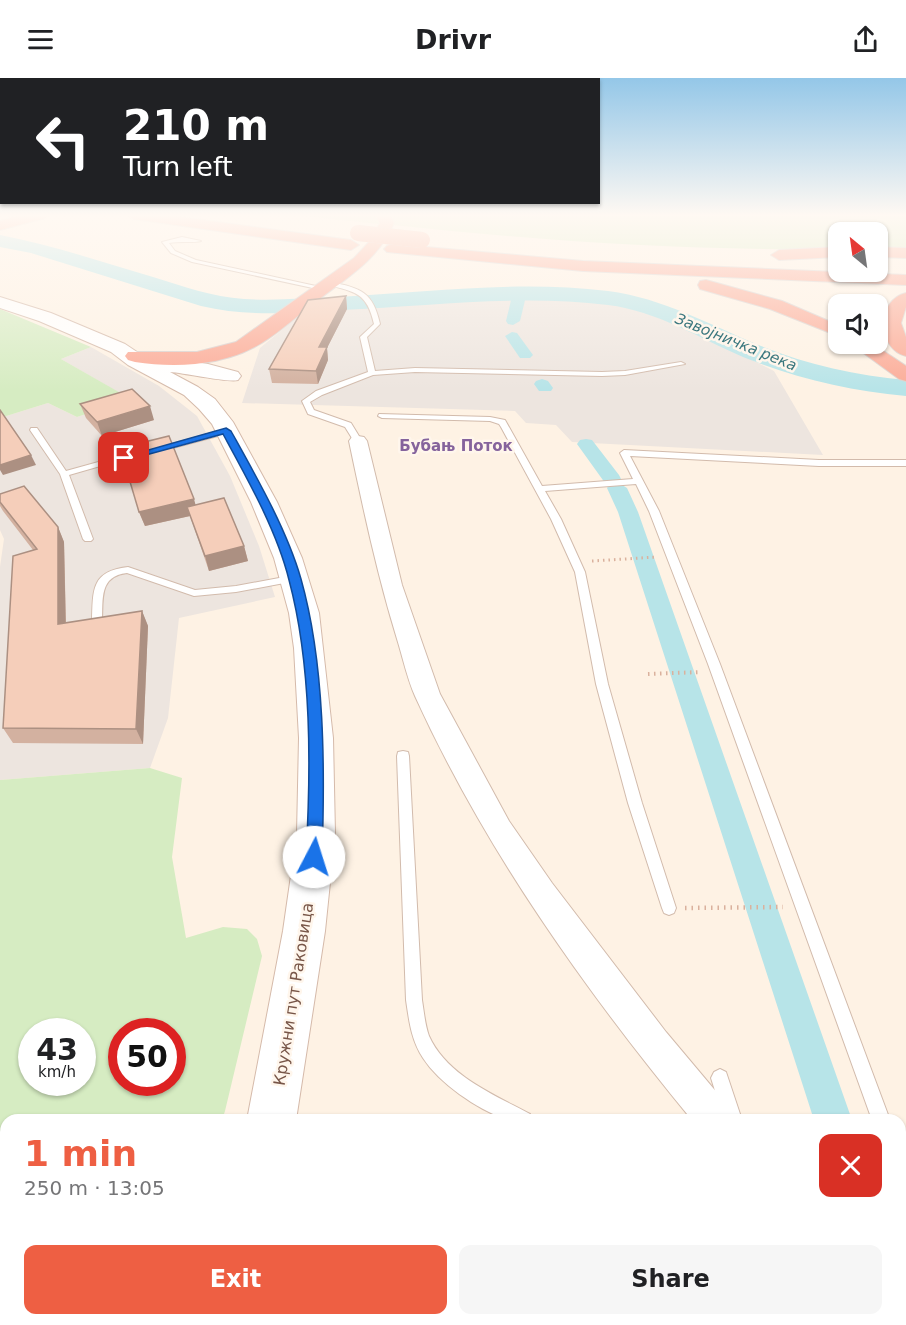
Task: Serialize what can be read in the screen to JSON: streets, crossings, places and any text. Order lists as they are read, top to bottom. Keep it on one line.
{"streets":{"main road":["Кружни пут Раковица"]},"districts":["Бубањ Поток"],"water":["Завојничка река"],"north":"top left","page":{"header":"Drivr","turn":["210 m","Turn left"],"speed":"43 km/h","limit":"50","heading":["1 min","250 m · 13:05"],"buttons":["Exit","Share"]}}
